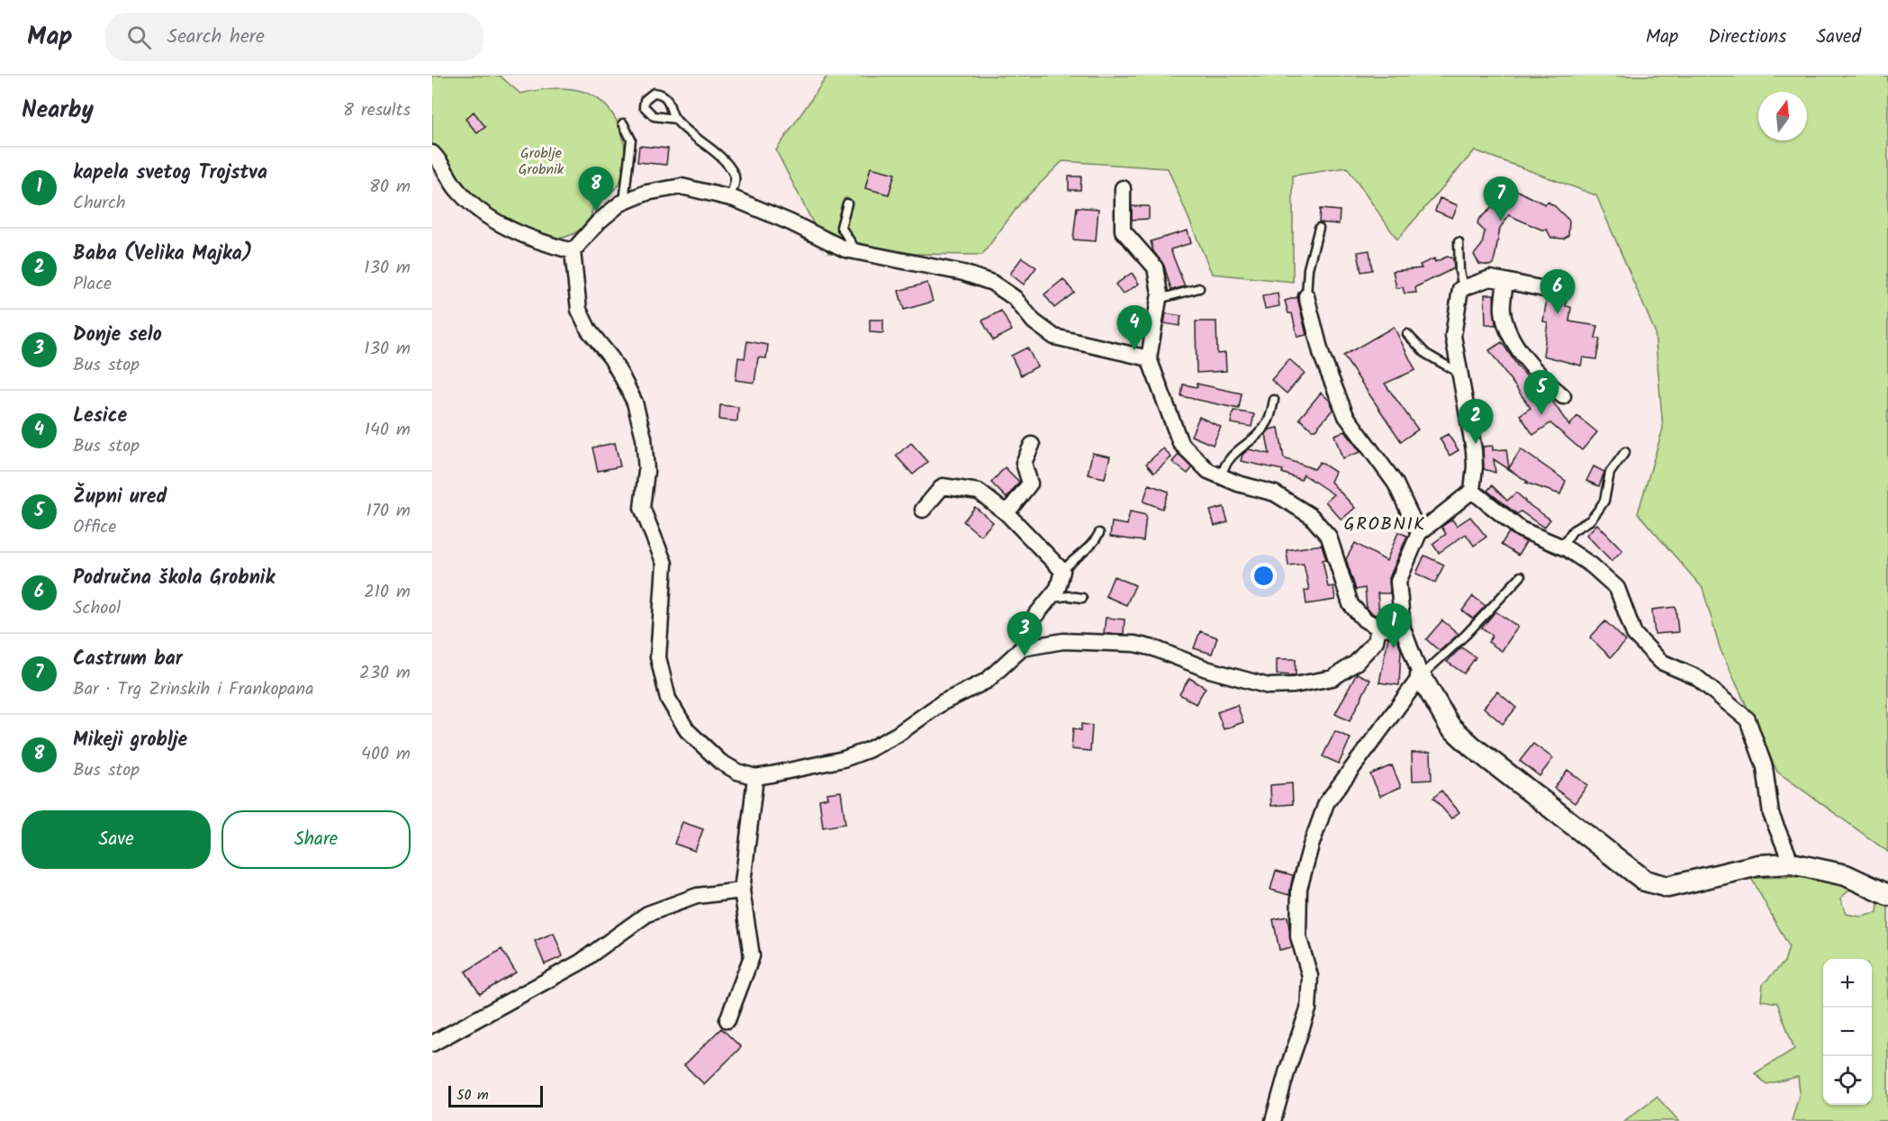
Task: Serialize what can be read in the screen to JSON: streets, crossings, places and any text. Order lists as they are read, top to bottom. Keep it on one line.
{"districts":["GROBNIK"],"parks":["Groblje Grobnik"],"scale_bar":"50 m","north":"top","page":{"header":"Map","search":"Search here","nav":["Map","Directions","Saved"],"heading":["Nearby","8 results"],"list":[{"mark":"1","name":"kapela svetog Trojstva","note":"Church","value":"80 m"},{"mark":"2","name":"Baba (Velika Majka)","note":"Place","value":"130 m"},{"mark":"3","name":"Donje selo","note":"Bus stop","value":"130 m"},{"mark":"4","name":"Lesice","note":"Bus stop","value":"140 m"},{"mark":"5","name":"Župni ured","note":"Office","value":"170 m"},{"mark":"6","name":"Područna škola Grobnik","note":"School","value":"210 m"},{"mark":"7","name":"Castrum bar","note":"Bar · Trg Zrinskih i Frankopana","value":"230 m"},{"mark":"8","name":"Mikeji groblje","note":"Bus stop","value":"400 m"}],"pins":["8","7","6","4","5","2","1","3"],"buttons":["Save","Share"],"map_buttons":["+","−"],"scale":"50 m"}}
